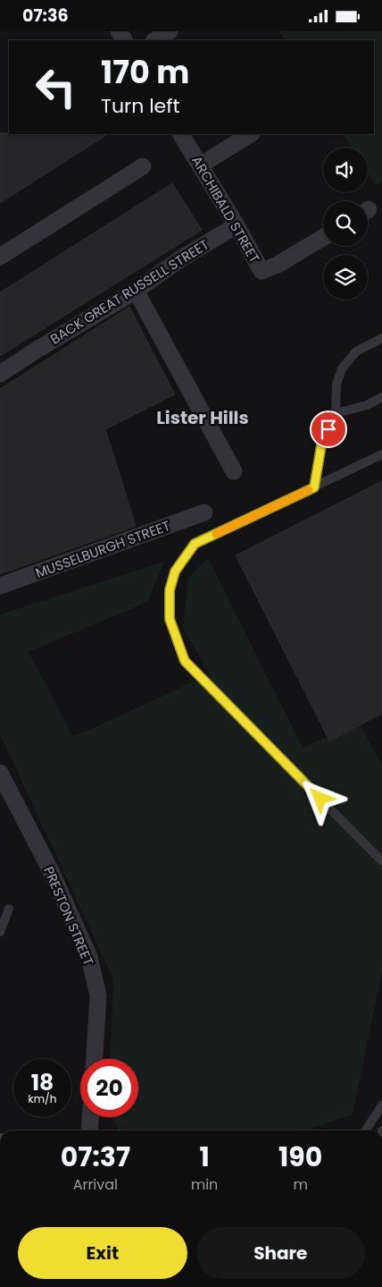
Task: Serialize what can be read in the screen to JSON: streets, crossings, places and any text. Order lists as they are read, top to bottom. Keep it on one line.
{"streets":{"street":["ARCHIBALD STREET","BACK GREAT RUSSELL STREET","MUSSELBURGH STREET","PRESTON STREET"]},"crossings":[["ARCHIBALD STREET","BACK GREAT RUSSELL STREET"]],"districts":["Lister Hills"],"page":{"status":"07:36","turn":["170 m","Turn left"],"speed":"18 km/h","limit":"20","eta":["07:37","Arrival","1","min","190","m"],"buttons":["Exit","Share"]}}
